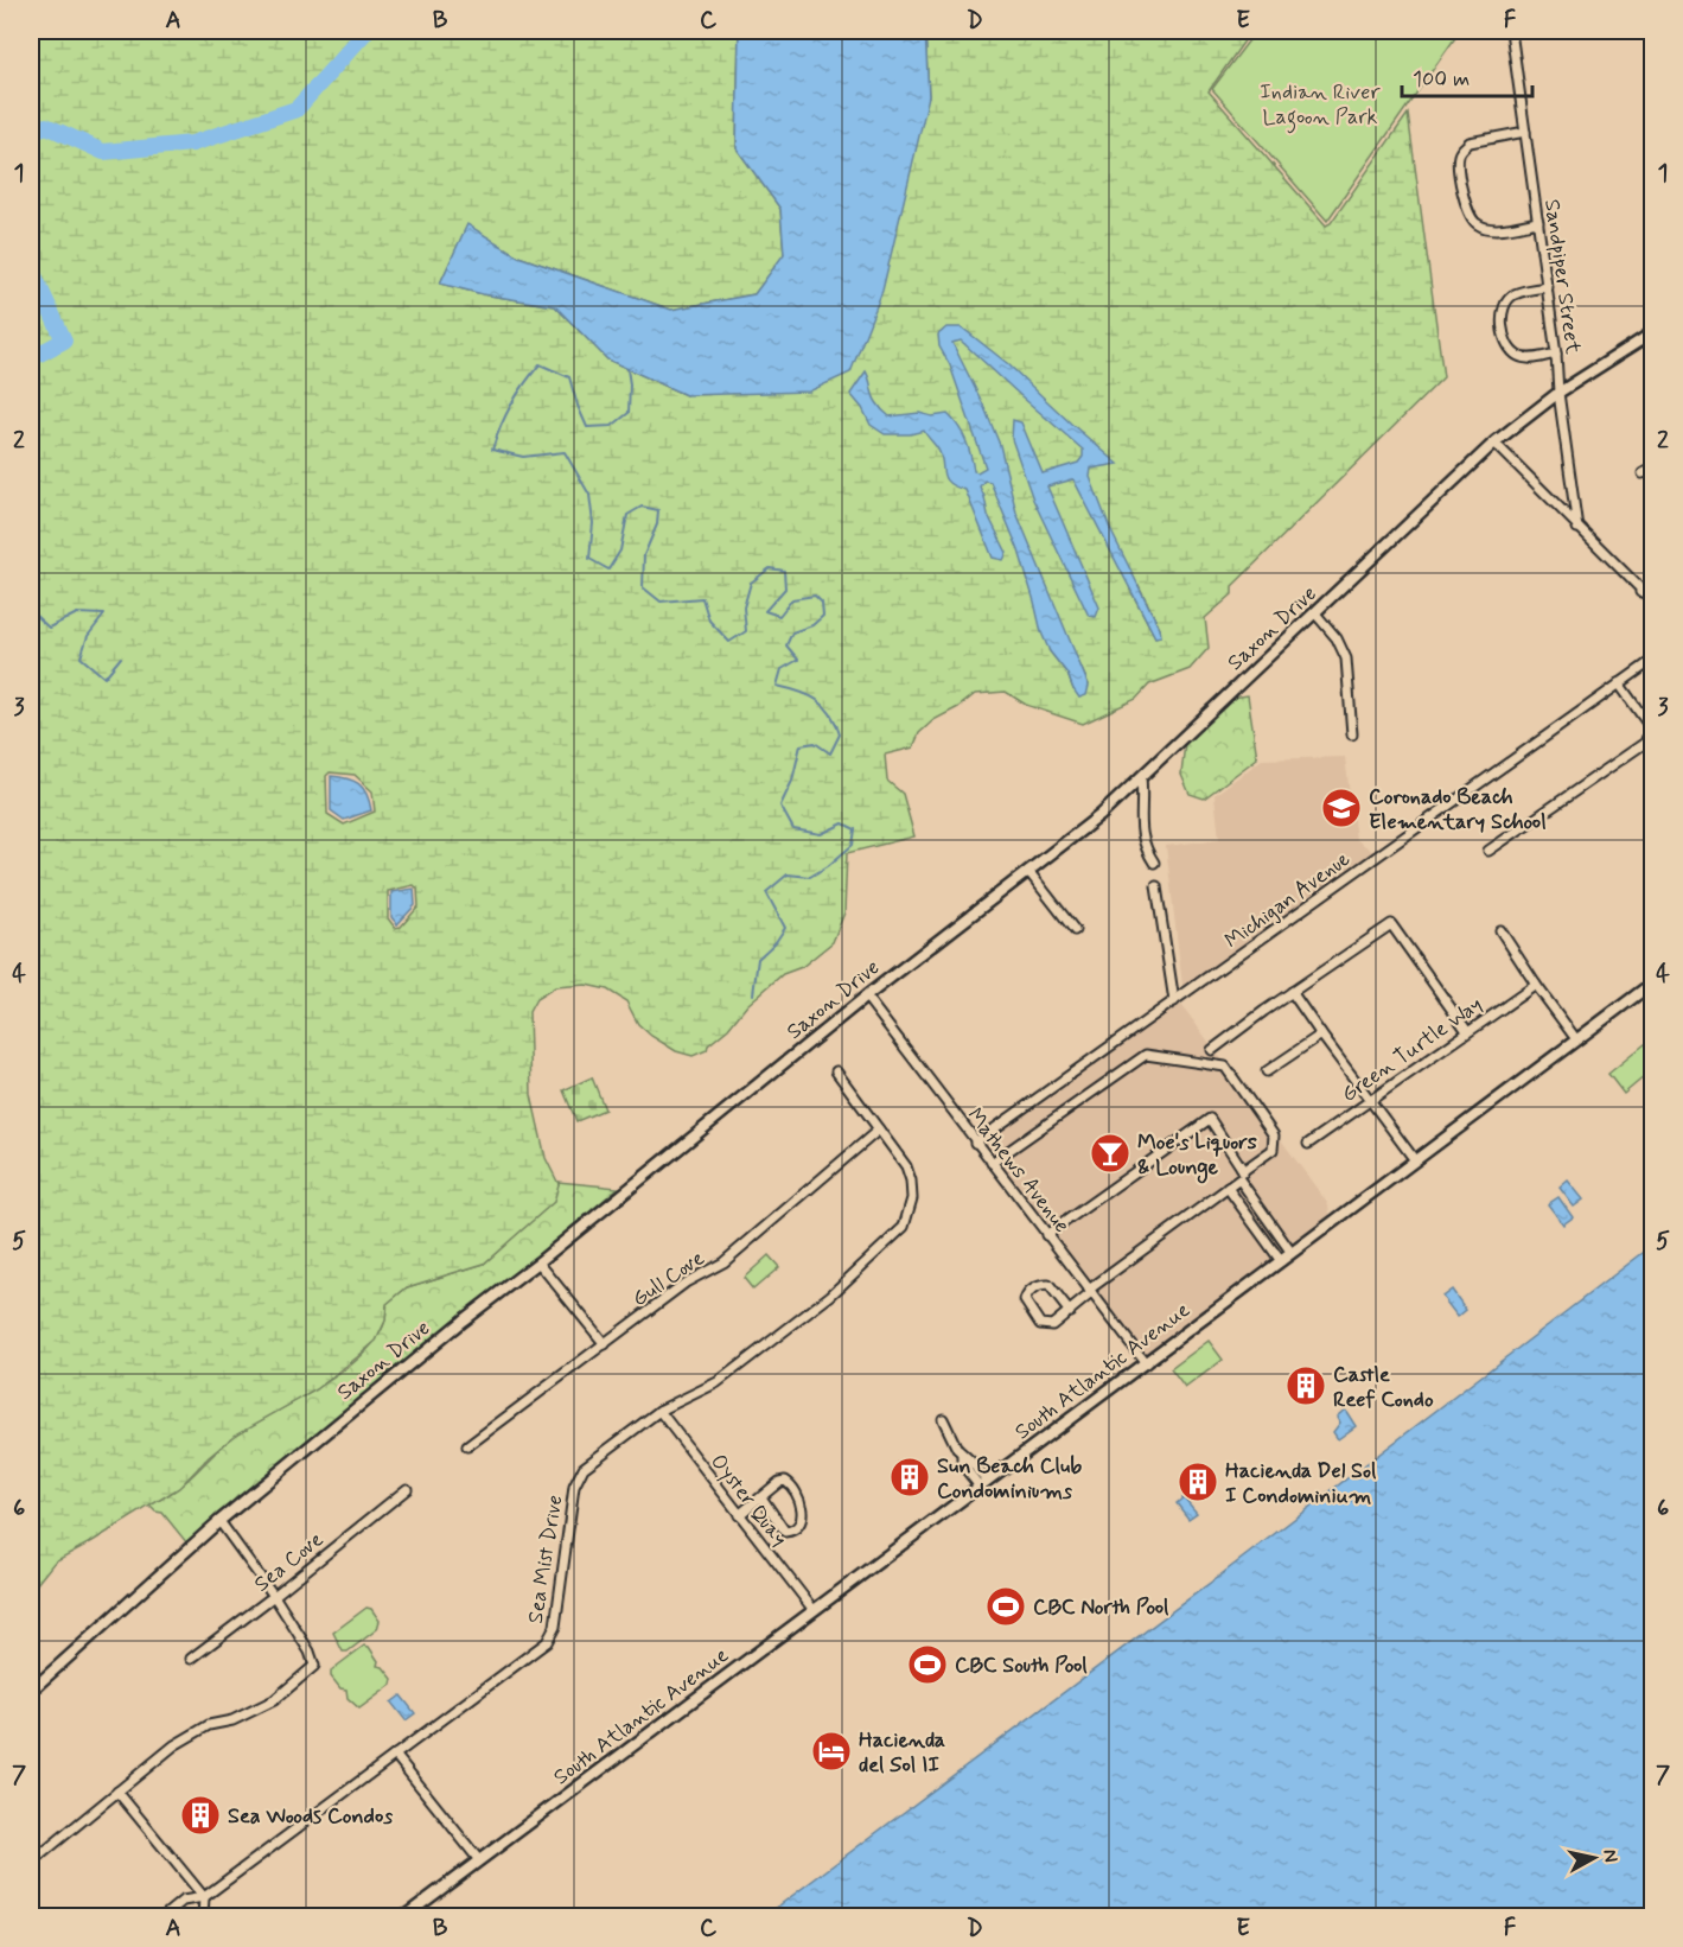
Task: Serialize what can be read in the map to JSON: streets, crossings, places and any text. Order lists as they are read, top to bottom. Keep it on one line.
{"streets":{"street":["Sandpiper Street","Saxon Drive","Michigan Avenue","Green Turtle Way","Mathews Avenue","Gull Cove","South Atlantic Avenue","Oyster Quay","Sea Mist Drive","Sea Cove"]},"crossings":[["Sandpiper Street","Saxon Drive"],["Saxon Drive","Mathews Avenue"],["Michigan Avenue","Mathews Avenue"],["Mathews Avenue","South Atlantic Avenue"],["Gull Cove","Sea Mist Drive"],["South Atlantic Avenue","Oyster Quay"],["Oyster Quay","Sea Mist Drive"]],"parks":["Indian River Lagoon Park"],"places":{"school or university":["Coronado Beach Elementary School"],"bar":["Moe's Liquors & Lounge"],"building":["Castle Reef Condo","Sun Beach Club Condominiums","Hacienda Del Sol I Condominium","Sea Woods Condos"],"sports":["CBC North Pool","CBC South Pool"],"hotel":["Hacienda del Sol II"]},"scale_bar":"100 m","north":"right","grid":{"columns":["A","B","C","D","E","F"],"rows":["1","2","3","4","5","6","7"]}}
